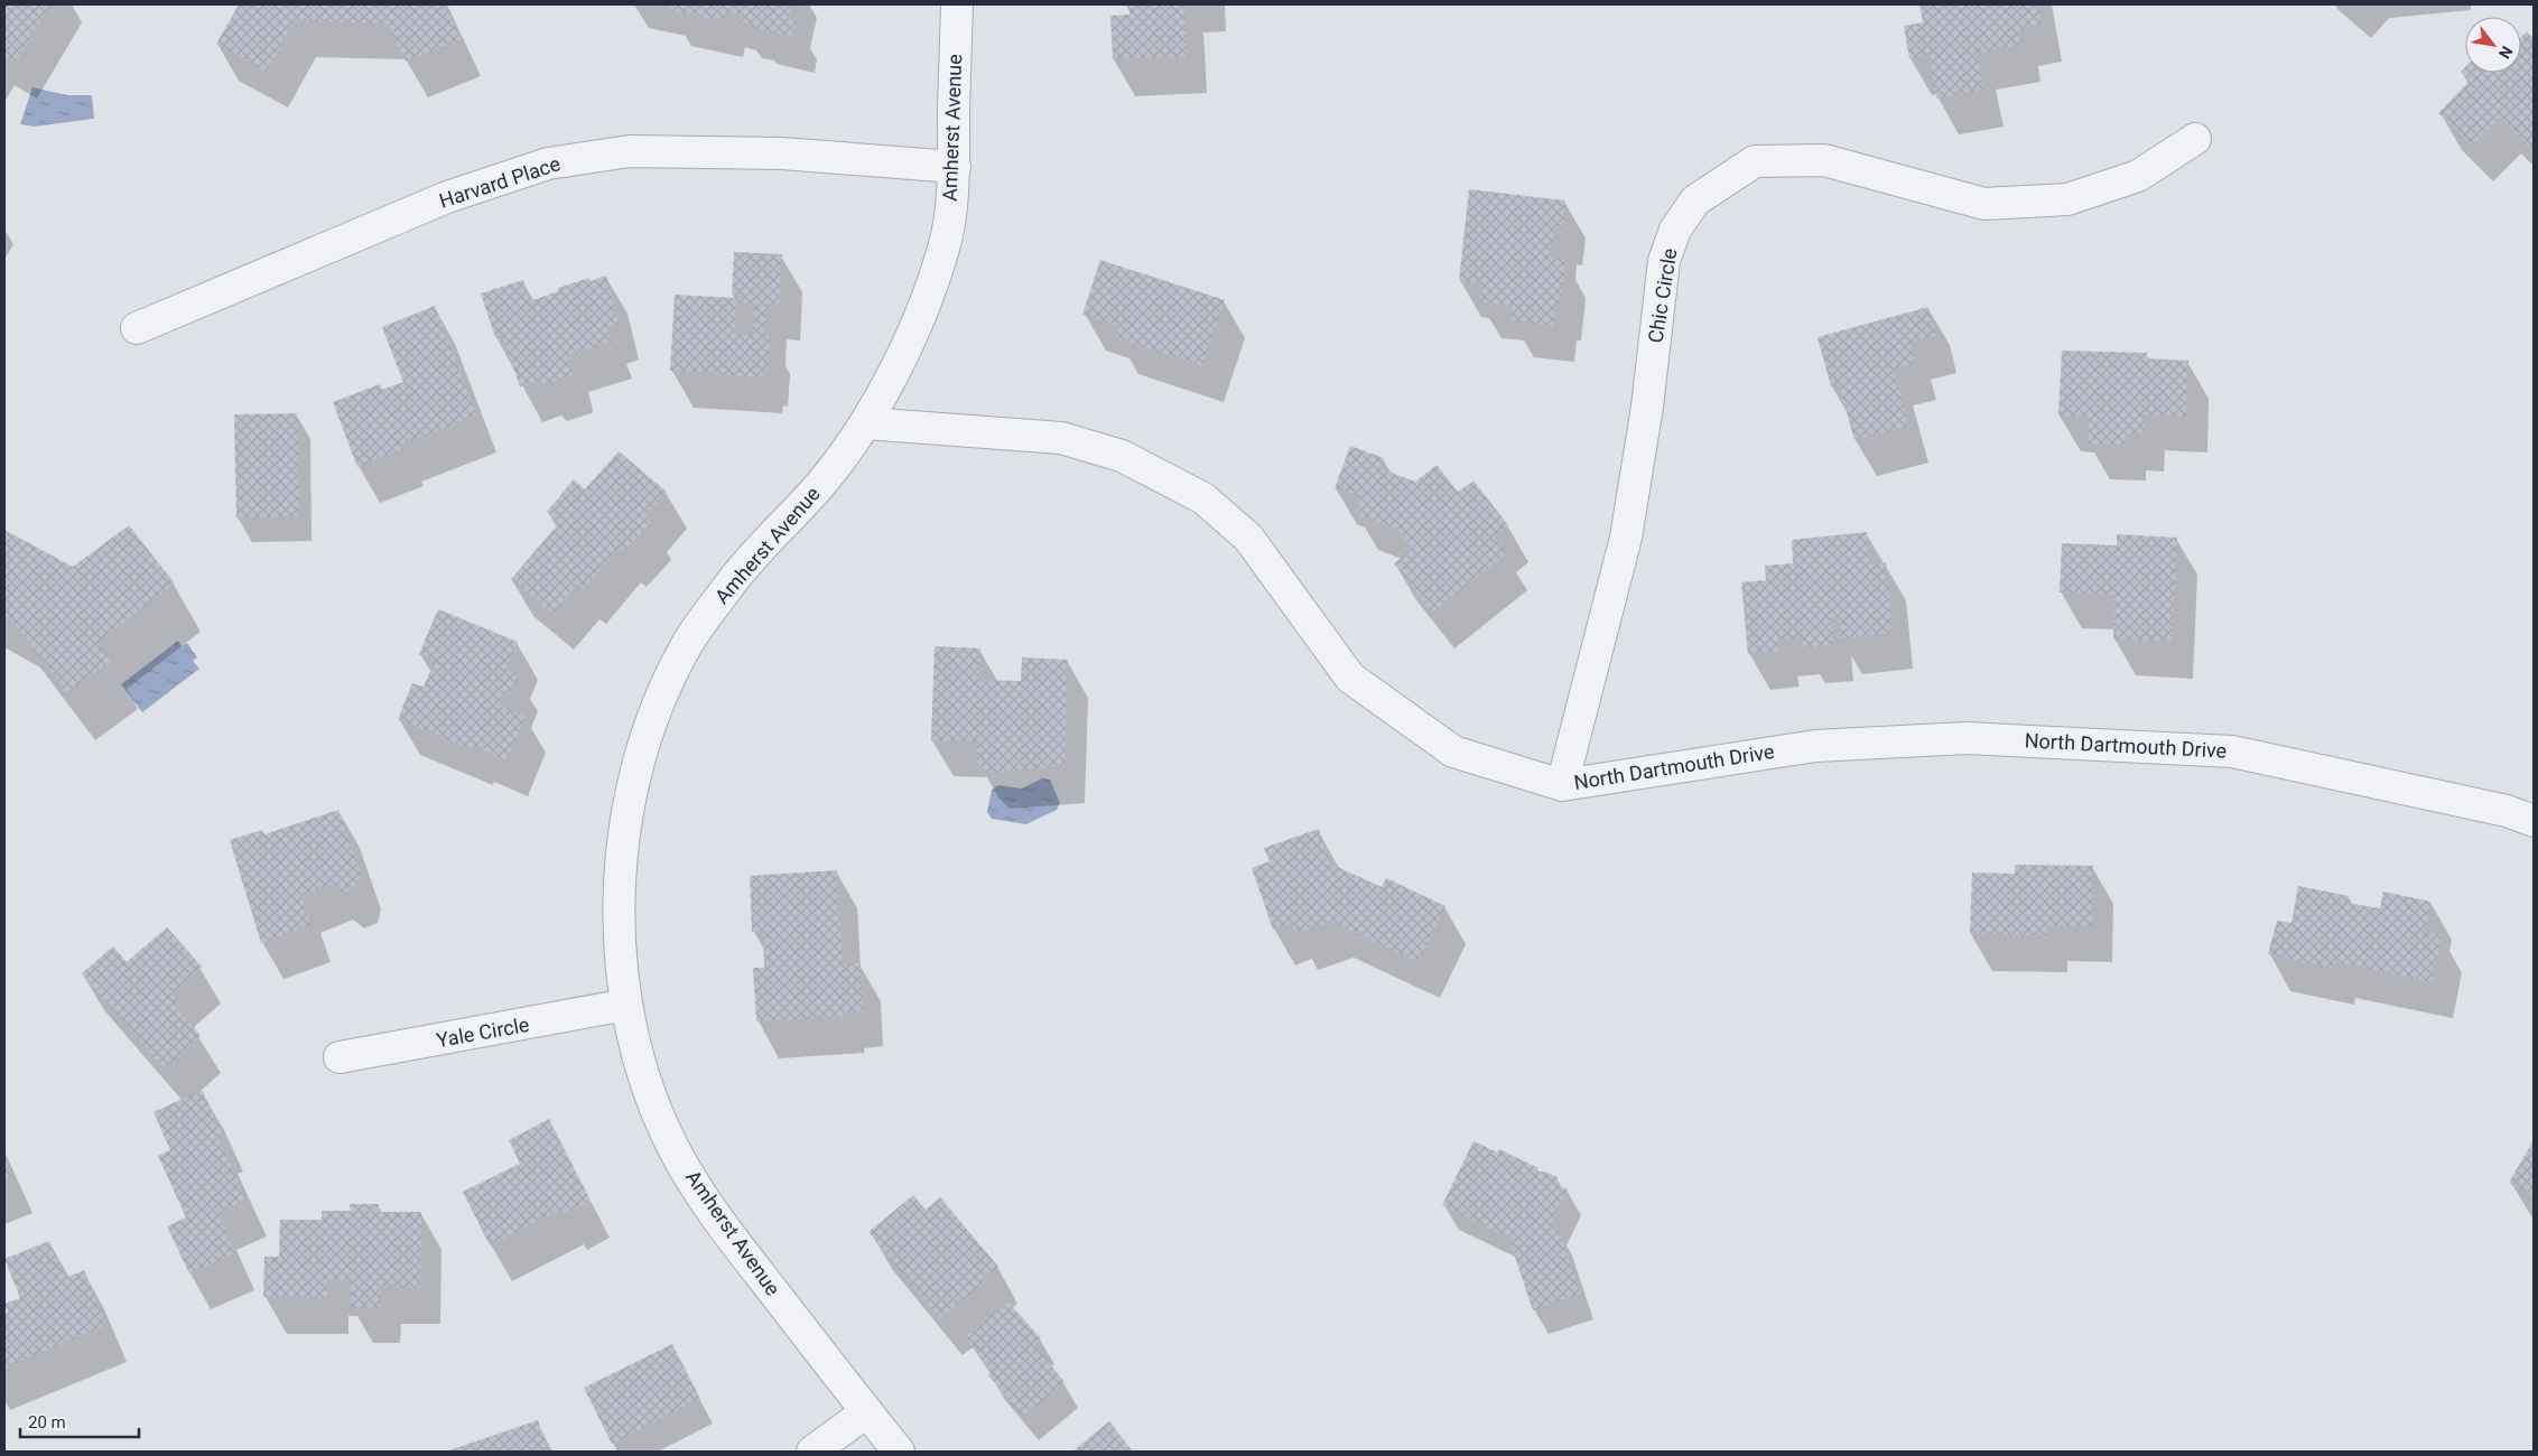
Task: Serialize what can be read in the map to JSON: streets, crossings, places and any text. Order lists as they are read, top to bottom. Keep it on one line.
{"streets":{"street":["Amherst Avenue","Harvard Place","Chic Circle","North Dartmouth Drive","Yale Circle"]},"crossings":[["Amherst Avenue","Harvard Place"],["Amherst Avenue","North Dartmouth Drive"],["Amherst Avenue","Yale Circle"],["Chic Circle","North Dartmouth Drive"]],"scale_bar":"20 m","north":"bottom right"}
